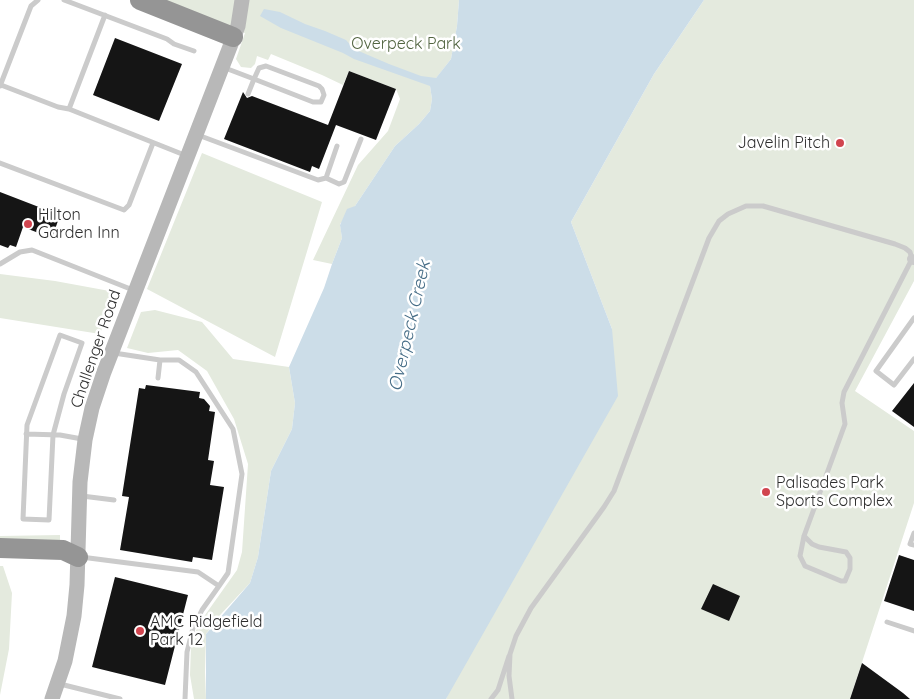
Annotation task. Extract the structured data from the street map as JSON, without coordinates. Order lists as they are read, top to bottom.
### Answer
{
  "streets": {
    "main road": ["Challenger Road"]
  },
  "water": ["Overpeck Creek"],
  "parks": ["Overpeck Park"],
  "places": [
    "Javelin Pitch",
    "Hilton Garden Inn",
    "Palisades Park Sports Complex",
    "AMC Ridgefield Park 12"
  ]
}
